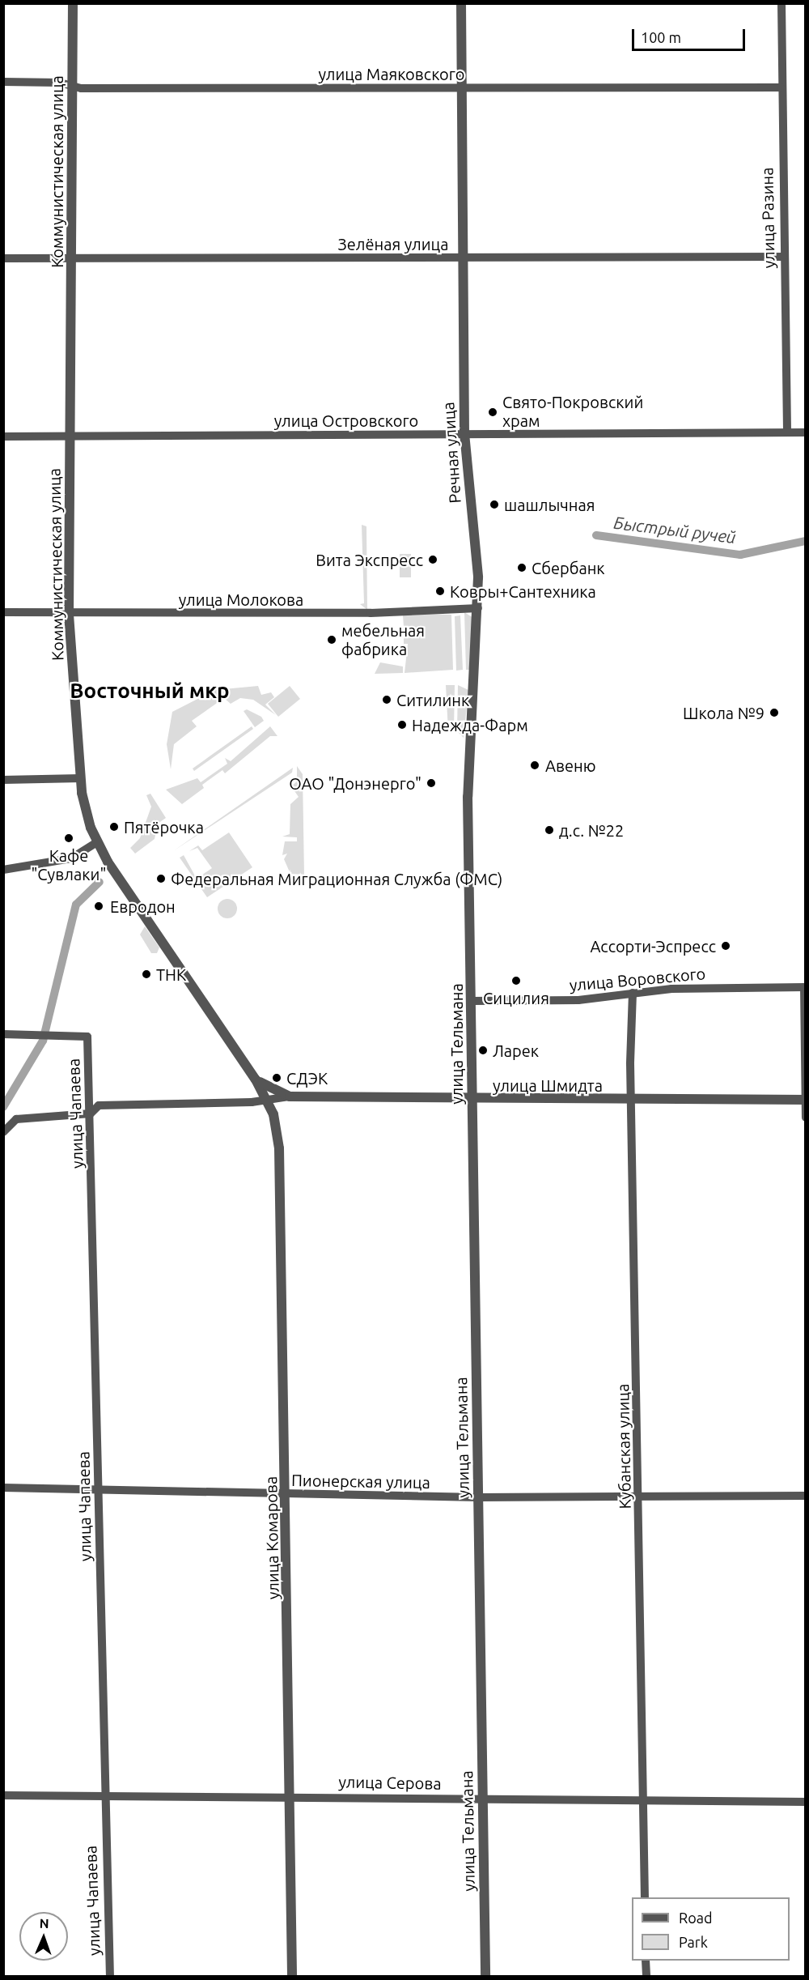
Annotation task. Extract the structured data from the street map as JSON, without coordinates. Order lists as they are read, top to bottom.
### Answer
{
  "streets": {
    "street": [
      "улица Маяковского",
      "Коммунистическая улица",
      "улица Разина",
      "Зелёная улица",
      "улица Островского",
      "Речная улица",
      "улица Молокова",
      "улица Воровского",
      "улица Тельмана",
      "улица Шмидта",
      "улица Чапаева",
      "Кубанская улица",
      "Пионерская улица",
      "улица Комарова",
      "улица Серова"
    ]
  },
  "crossings": [
    ["улица Маяковского", "Коммунистическая улица"],
    ["улица Маяковского", "улица Разина"],
    ["улица Маяковского", "Речная улица"],
    ["Коммунистическая улица", "Зелёная улица"],
    ["Коммунистическая улица", "улица Островского"],
    ["Коммунистическая улица", "улица Молокова"],
    ["Коммунистическая улица", "улица Шмидта"],
    ["Коммунистическая улица", "улица Комарова"],
    ["улица Разина", "Зелёная улица"],
    ["улица Разина", "улица Островского"],
    ["Зелёная улица", "Речная улица"],
    ["улица Островского", "Речная улица"],
    ["Речная улица", "улица Молокова"],
    ["Речная улица", "улица Тельмана"],
    ["улица Воровского", "улица Тельмана"],
    ["улица Воровского", "Кубанская улица"],
    ["улица Тельмана", "улица Шмидта"],
    ["улица Тельмана", "Пионерская улица"],
    ["улица Тельмана", "улица Серова"],
    ["улица Шмидта", "улица Чапаева"],
    ["улица Шмидта", "Кубанская улица"],
    ["улица Шмидта", "улица Комарова"],
    ["улица Чапаева", "Пионерская улица"],
    ["улица Чапаева", "улица Серова"],
    ["Кубанская улица", "Пионерская улица"],
    ["Кубанская улица", "улица Серова"],
    ["Пионерская улица", "улица Комарова"],
    ["улица Комарова", "улица Серова"]
  ],
  "districts": ["Восточный мкр"],
  "water": ["Быстрый ручей"],
  "places": [
    "Свято-Покровский храм",
    "шашлычная",
    "Вита Экспресс",
    "Сбербанк",
    "Ковры+Сантехника",
    "мебельная фабрика",
    "Ситилинк",
    "Школа №9",
    "Надежда-Фарм",
    "Авеню",
    "ОАО \"Донэнерго\"",
    "Пятёрочка",
    "д.с. №22",
    "Кафе \"Сувлаки\"",
    "Федеральная Миграционная Служба (ФМС)",
    "Евродон",
    "Ассорти-Эспресс",
    "ТНК",
    "Сицилия",
    "Ларек",
    "СДЭК"
  ],
  "legend": ["Road", "Park"],
  "scale_bar": "100 m",
  "north": "top"
}
